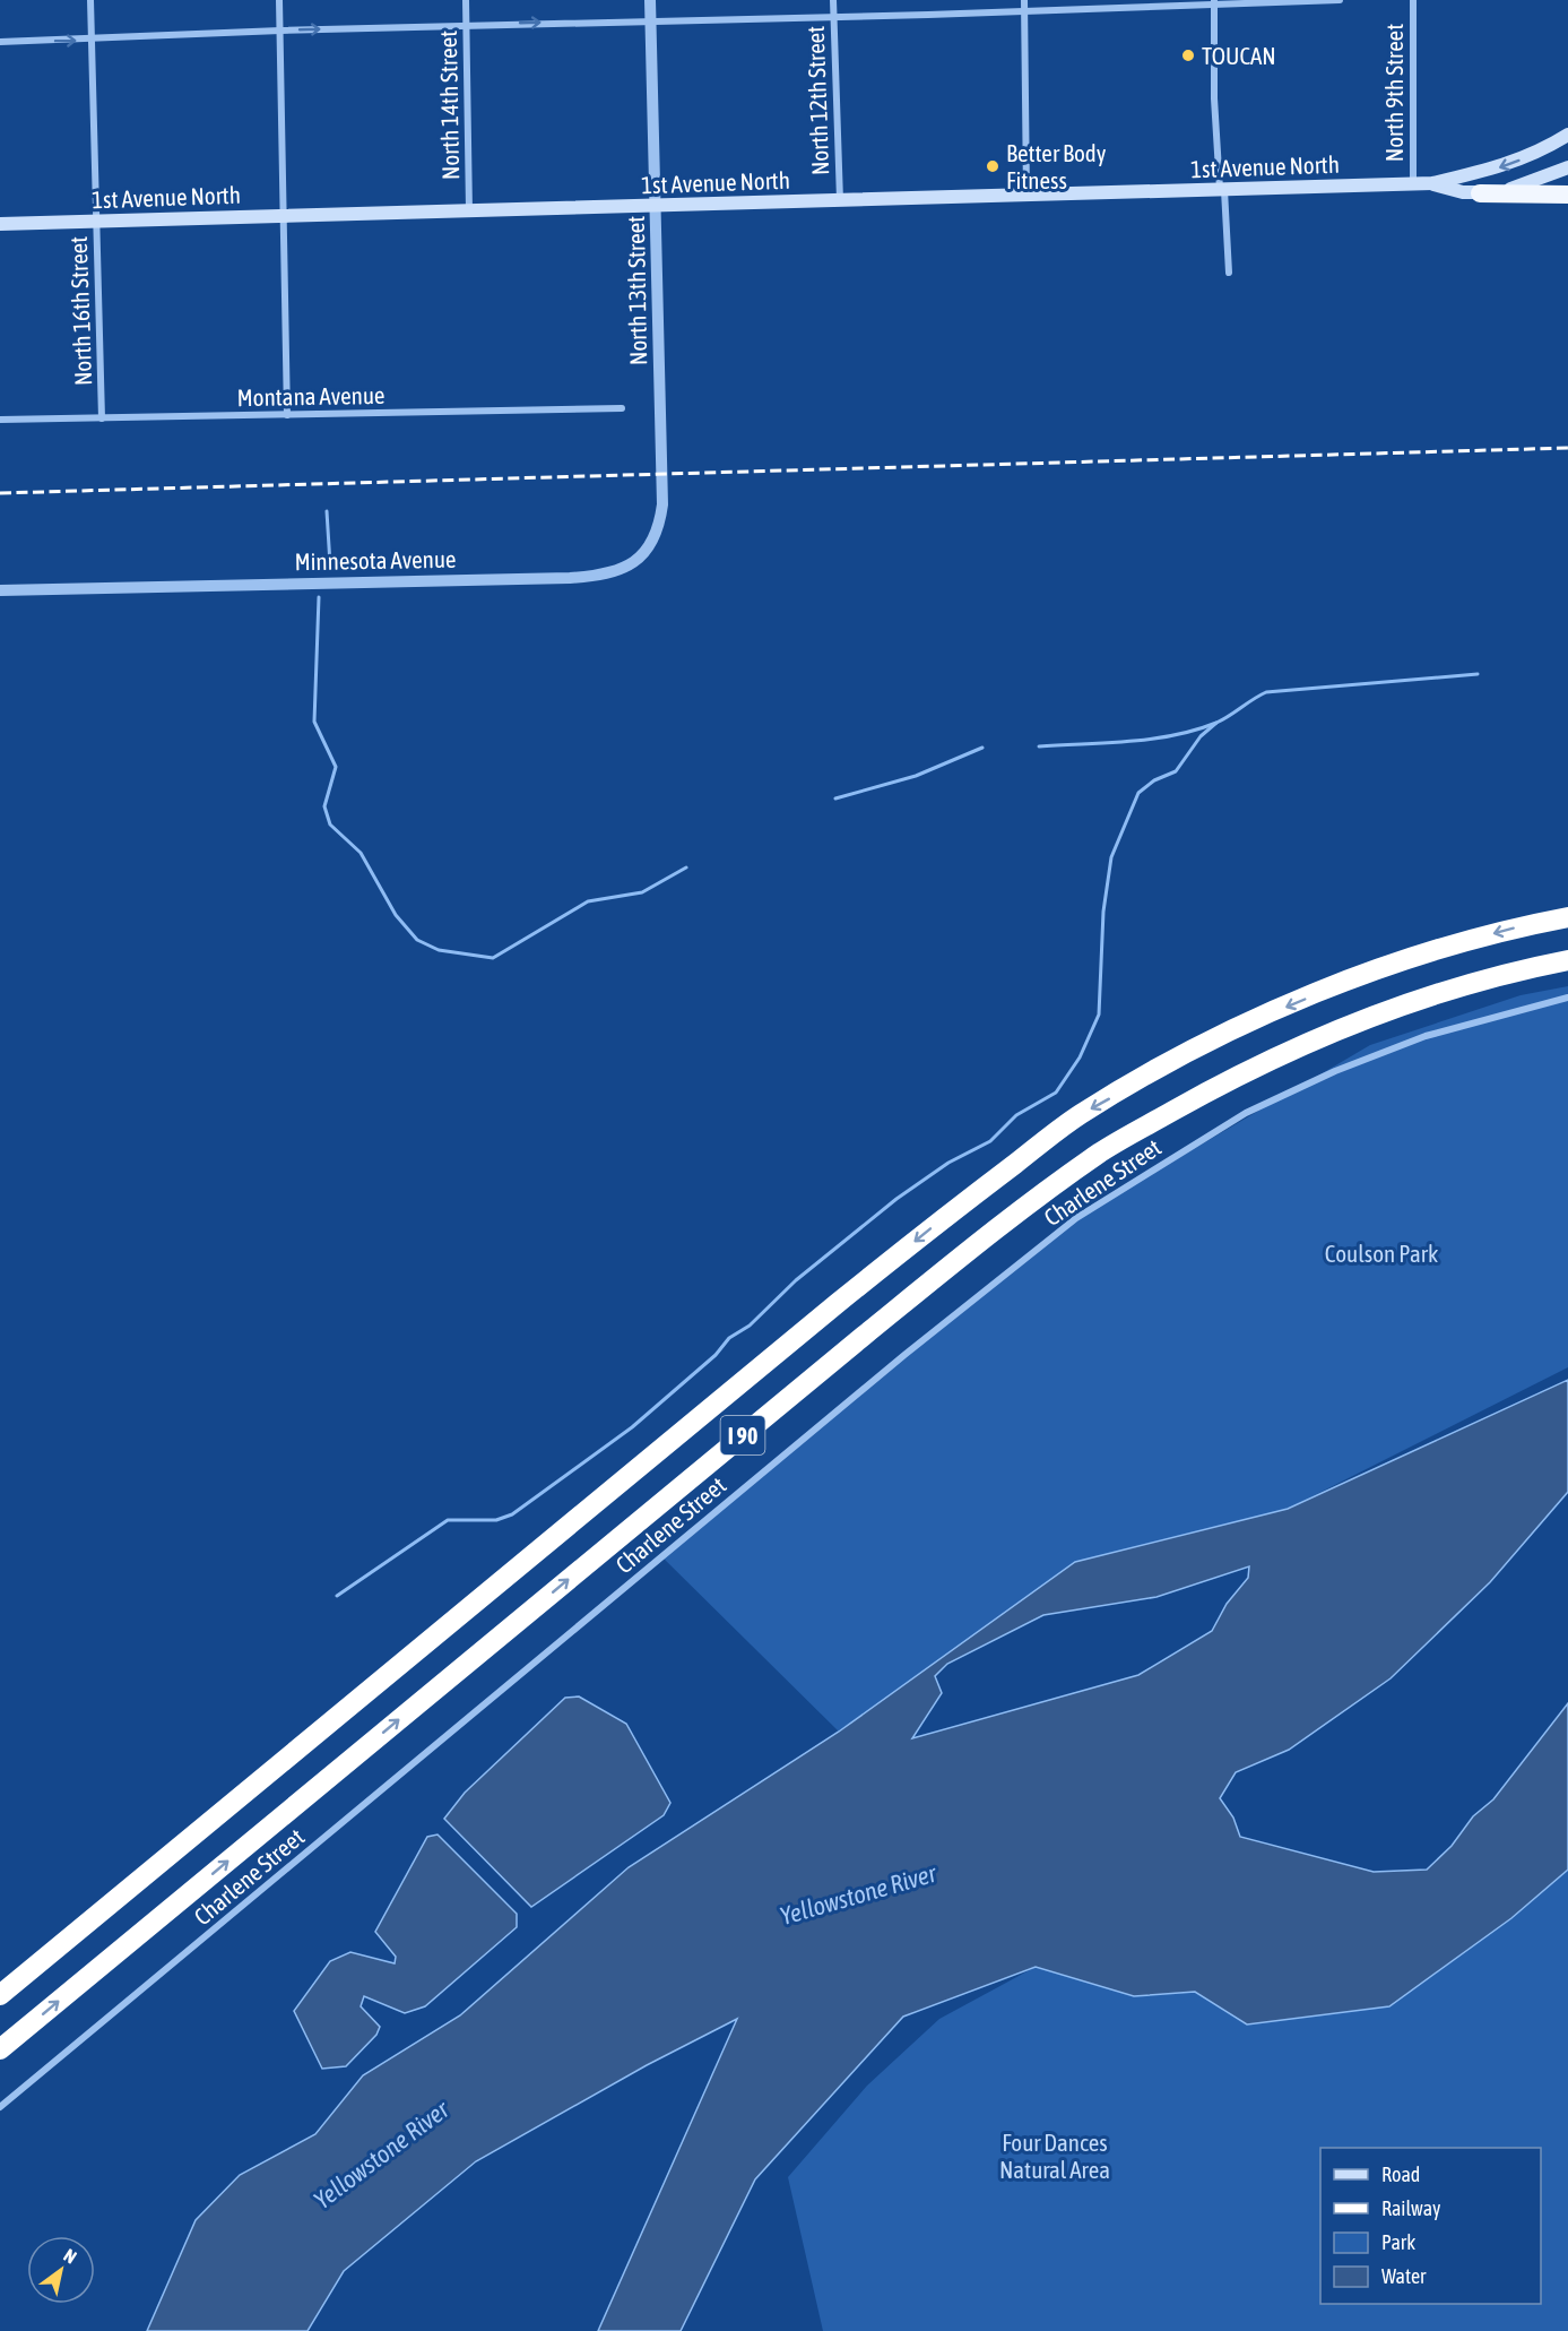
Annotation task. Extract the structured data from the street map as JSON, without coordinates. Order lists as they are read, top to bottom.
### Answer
{
  "streets": {
    "highway": ["I 90"],
    "main road": ["1st Avenue North"],
    "street": [
      "North 9th Street",
      "North 12th Street",
      "North 14th Street",
      "North 13th Street",
      "North 16th Street",
      "Montana Avenue",
      "Minnesota Avenue",
      "Charlene Street"
    ]
  },
  "crossings": [
    ["North 9th Street", "1st Avenue North"],
    ["North 12th Street", "1st Avenue North"],
    ["North 14th Street", "1st Avenue North"],
    ["1st Avenue North", "North 13th Street"],
    ["1st Avenue North", "North 16th Street"],
    ["North 13th Street", "Minnesota Avenue"],
    ["North 16th Street", "Montana Avenue"]
  ],
  "water": ["Yellowstone River"],
  "parks": ["Coulson Park", "Four Dances Natural Area"],
  "places": ["TOUCAN", "Better Body Fitness"],
  "legend": [
    "Road",
    "Railway",
    "Park",
    "Water"
  ],
  "north": "top right"
}
